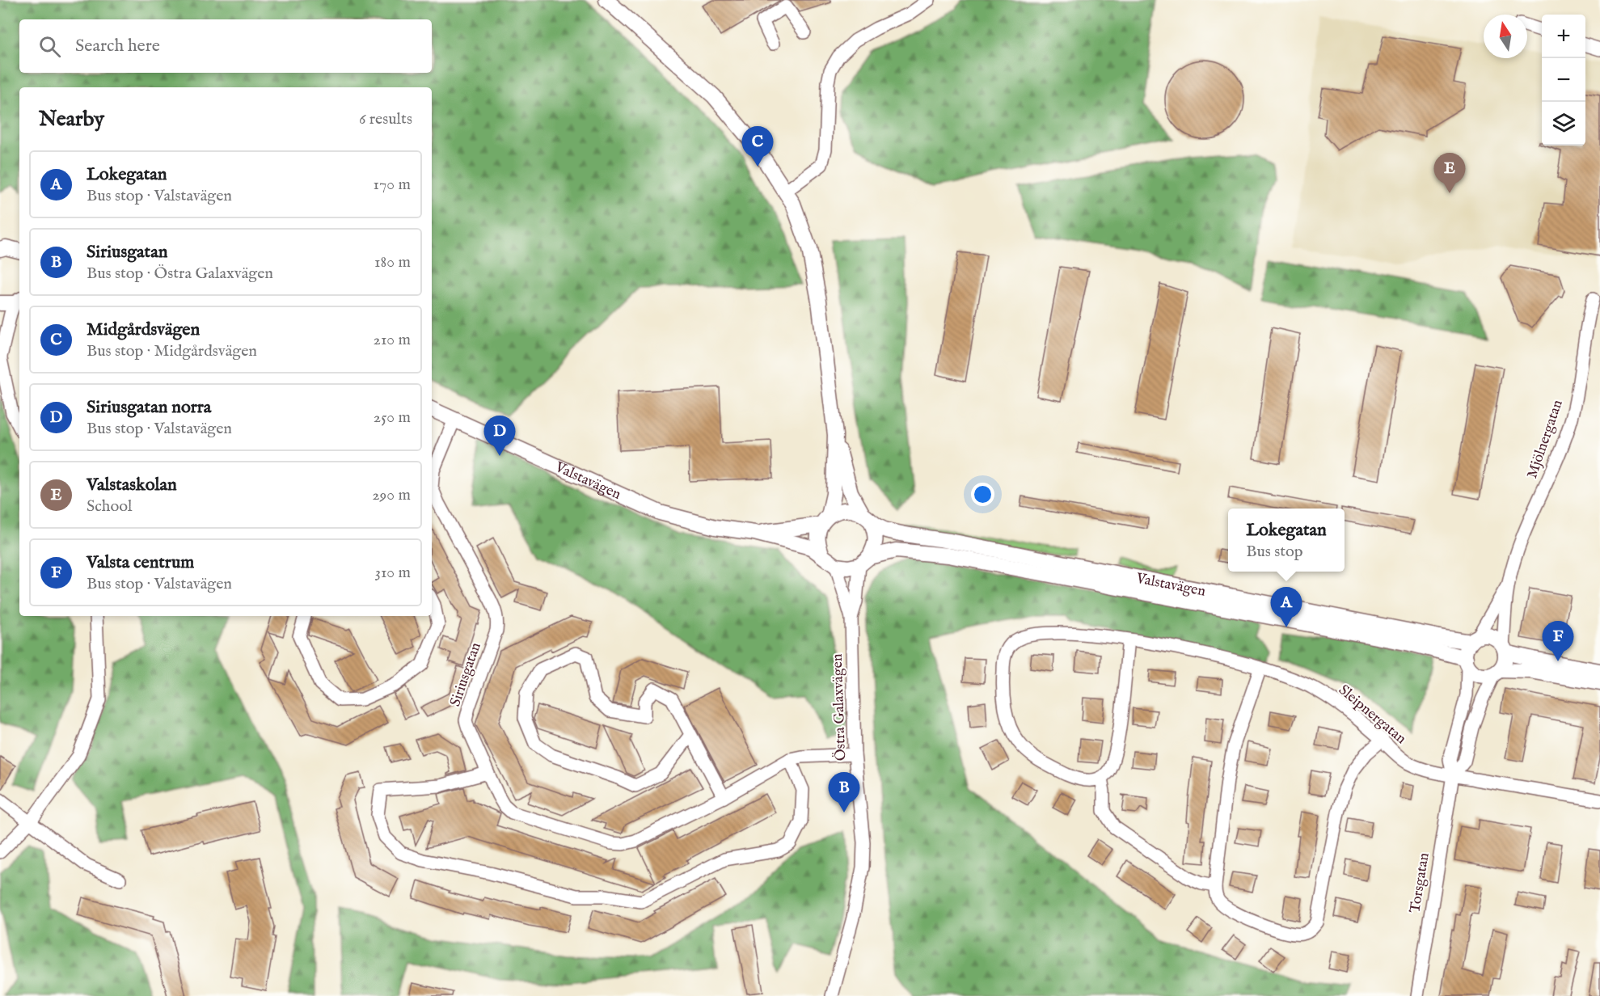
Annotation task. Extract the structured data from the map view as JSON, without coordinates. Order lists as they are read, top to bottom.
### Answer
{
  "streets": {
    "street": [
      "Mjölnergatan",
      "Valstavägen",
      "Siriusgatan",
      "Östra Galaxvägen",
      "Sleipnergatan",
      "Torsgatan"
    ]
  },
  "crossings": [
    ["Mjölnergatan", "Valstavägen"],
    ["Mjölnergatan", "Torsgatan"],
    ["Valstavägen", "Siriusgatan"],
    ["Valstavägen", "Östra Galaxvägen"],
    ["Valstavägen", "Torsgatan"],
    ["Siriusgatan", "Östra Galaxvägen"],
    ["Sleipnergatan", "Torsgatan"]
  ],
  "north": "top",
  "page": {
    "map_buttons": ["+", "−"],
    "search": "Search here",
    "heading": ["Nearby", "6 results"],
    "pins": [
      "C",
      "E",
      "D",
      "A",
      "F",
      "B"
    ],
    "list": [
      {
        "mark": "A",
        "name": "Lokegatan",
        "note": "Bus stop · Valstavägen",
        "value": "170 m"
      },
      {
        "mark": "B",
        "name": "Siriusgatan",
        "note": "Bus stop · Östra Galaxvägen",
        "value": "180 m"
      },
      {
        "mark": "C",
        "name": "Midgårdsvägen",
        "note": "Bus stop · Midgårdsvägen",
        "value": "210 m"
      },
      {
        "mark": "D",
        "name": "Siriusgatan norra",
        "note": "Bus stop · Valstavägen",
        "value": "250 m"
      },
      {
        "mark": "E",
        "name": "Valstaskolan",
        "note": "School",
        "value": "290 m"
      },
      {
        "mark": "F",
        "name": "Valsta centrum",
        "note": "Bus stop · Valstavägen",
        "value": "310 m"
      }
    ],
    "popup": ["Lokegatan", "Bus stop"]
  }
}
